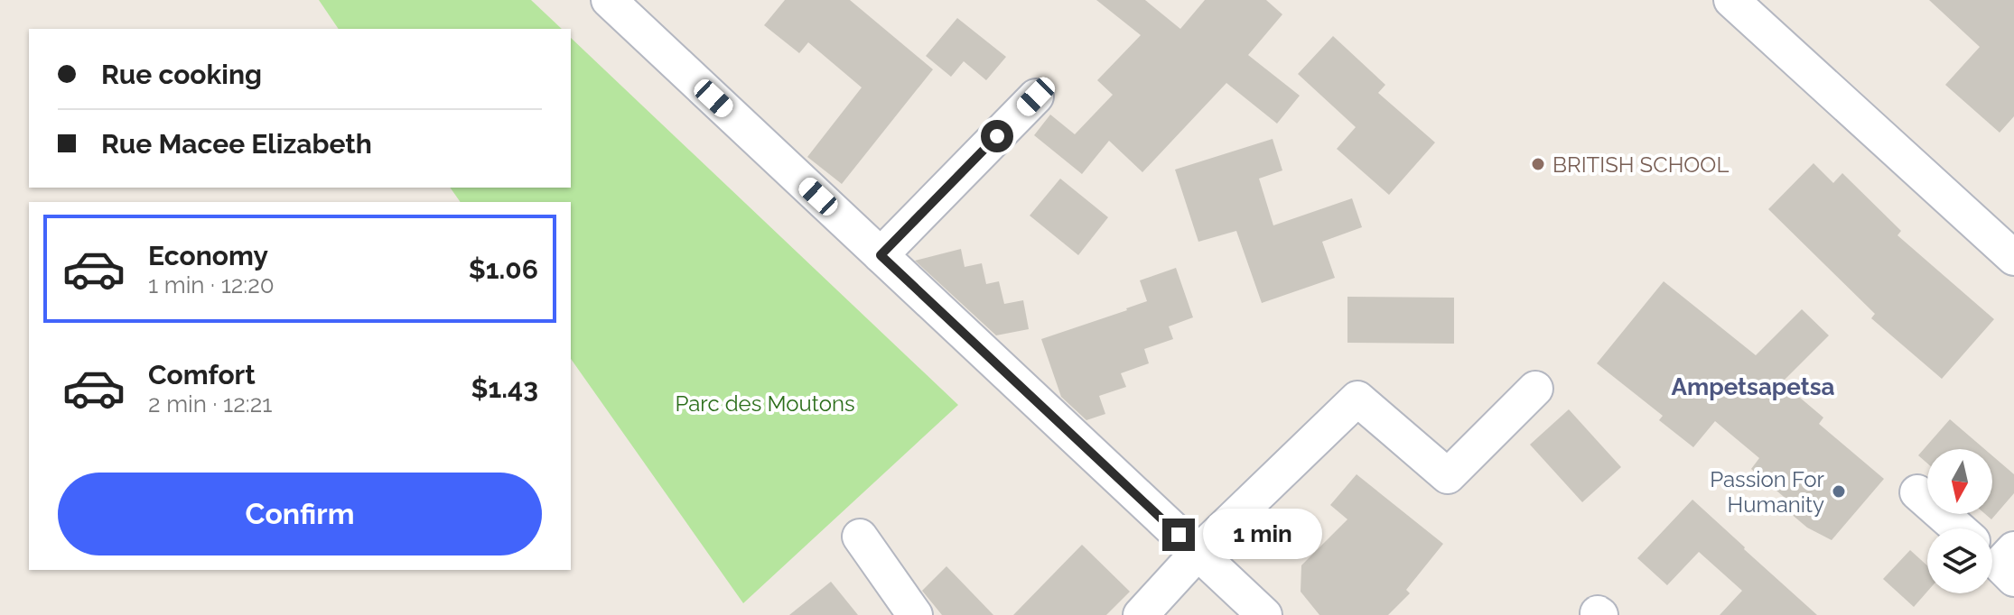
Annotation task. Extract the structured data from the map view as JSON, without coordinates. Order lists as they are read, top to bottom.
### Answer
{
  "districts": ["Ampetsapetsa"],
  "parks": ["Parc des Moutons"],
  "places": ["BRITISH SCHOOL", "Passion For Humanity"],
  "north": "bottom",
  "page": {
    "banner": ["Rue cooking", "Rue Macee Elizabeth"],
    "list": [
      {
        "name": "Economy",
        "note": "1 min · 12:20",
        "value": "$1.06"
      },
      {
        "name": "Comfort",
        "note": "2 min · 12:21",
        "value": "$1.43"
      }
    ],
    "buttons": "Confirm",
    "bubble": "1 min"
  }
}
